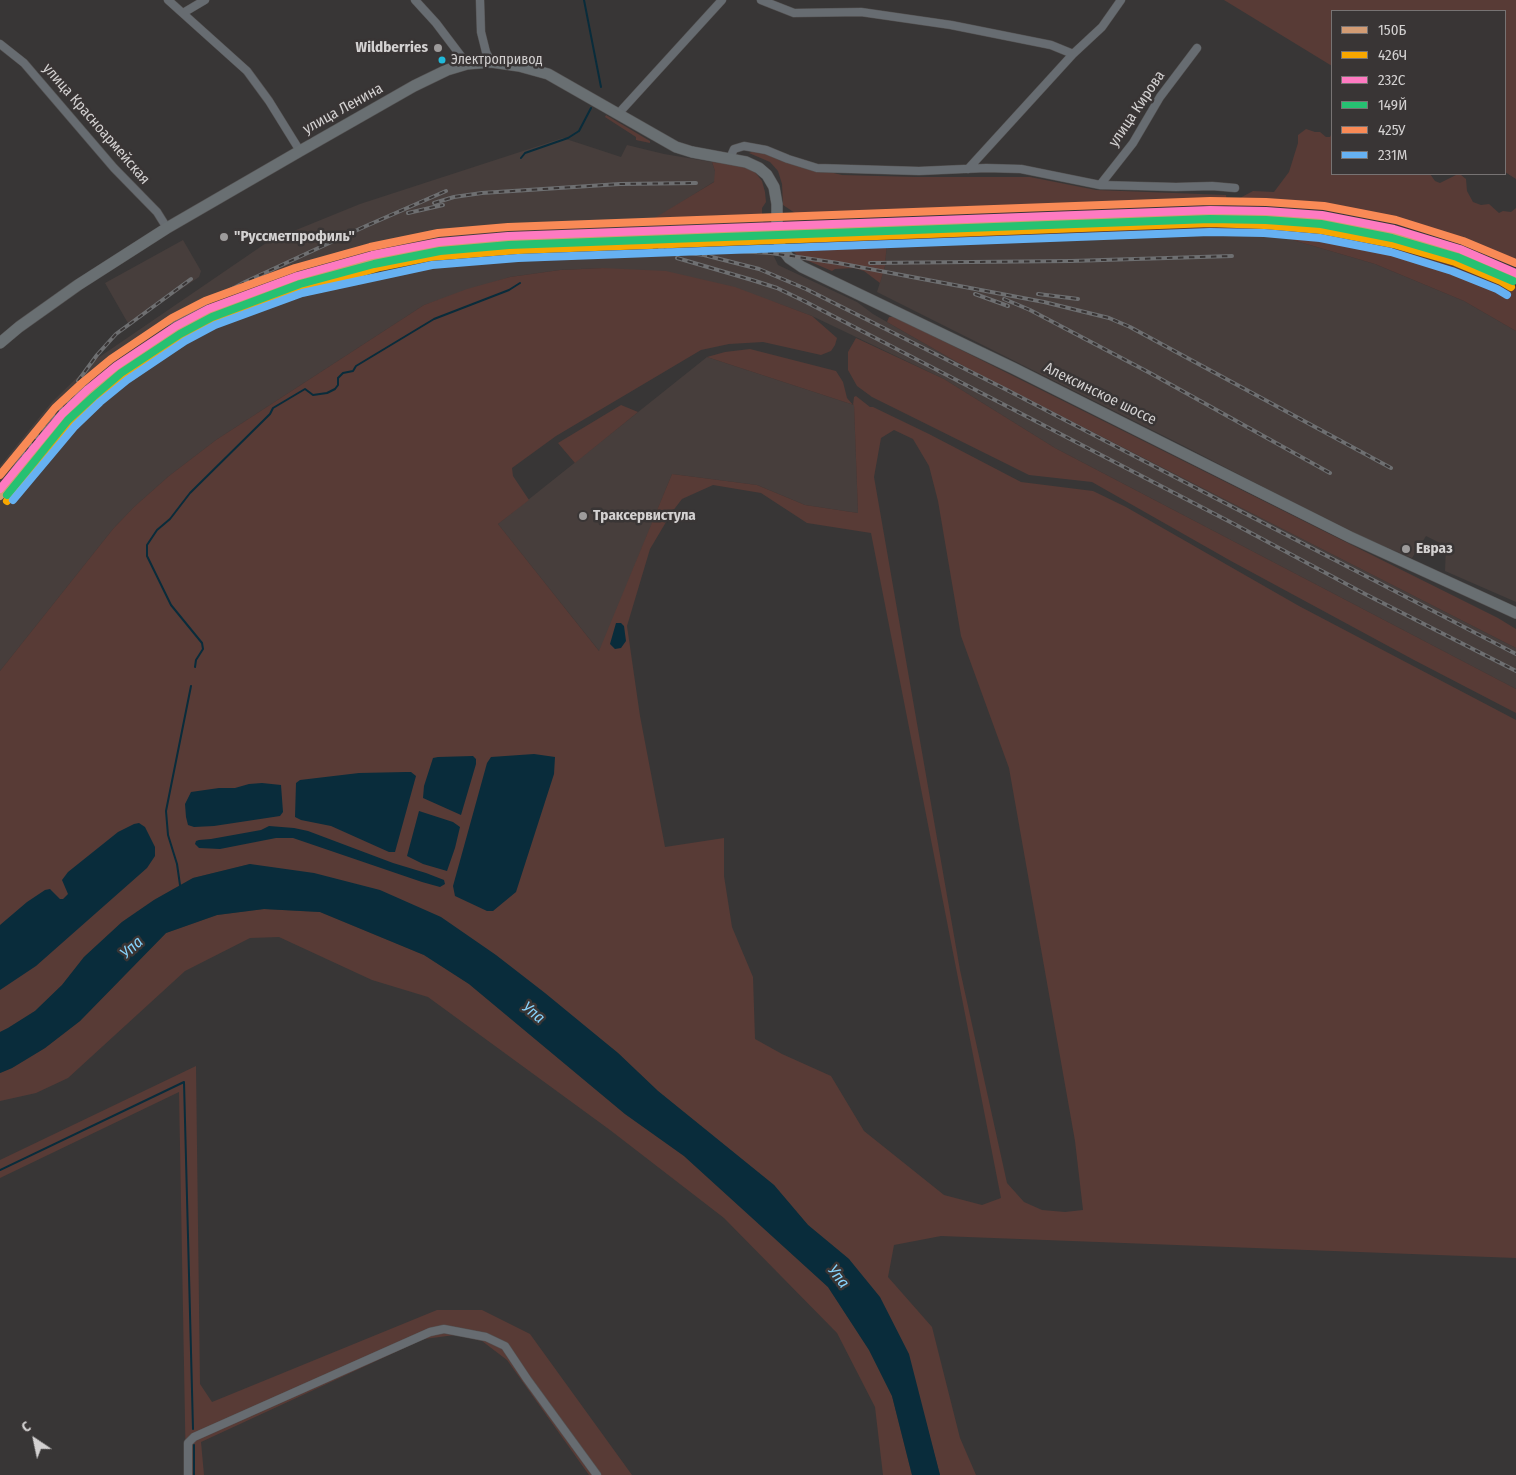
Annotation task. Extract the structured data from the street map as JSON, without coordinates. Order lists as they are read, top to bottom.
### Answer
{
  "streets": {
    "main road": ["улица Ленина", "Алексинское шоссе"],
    "street": ["улица Кирова", "улица Красноармейская"]
  },
  "crossings": [
    ["улица Ленина", "улица Красноармейская"],
    ["улица Ленина", "Алексинское шоссе"]
  ],
  "water": ["Упа"],
  "places": [
    "Wildberries",
    "Электропривод",
    "\"Руссметпрофиль\"",
    "Траксервистула",
    "Евраз"
  ],
  "lines": [
    "transit line 425У",
    "transit line 232C",
    "transit line 150Б",
    "transit line 149Й",
    "transit line 426Ч",
    "transit line 231М"
  ],
  "legend": [
    "150Б",
    "426Ч",
    "232C",
    "149Й",
    "425У",
    "231М"
  ],
  "north": "top left"
}
